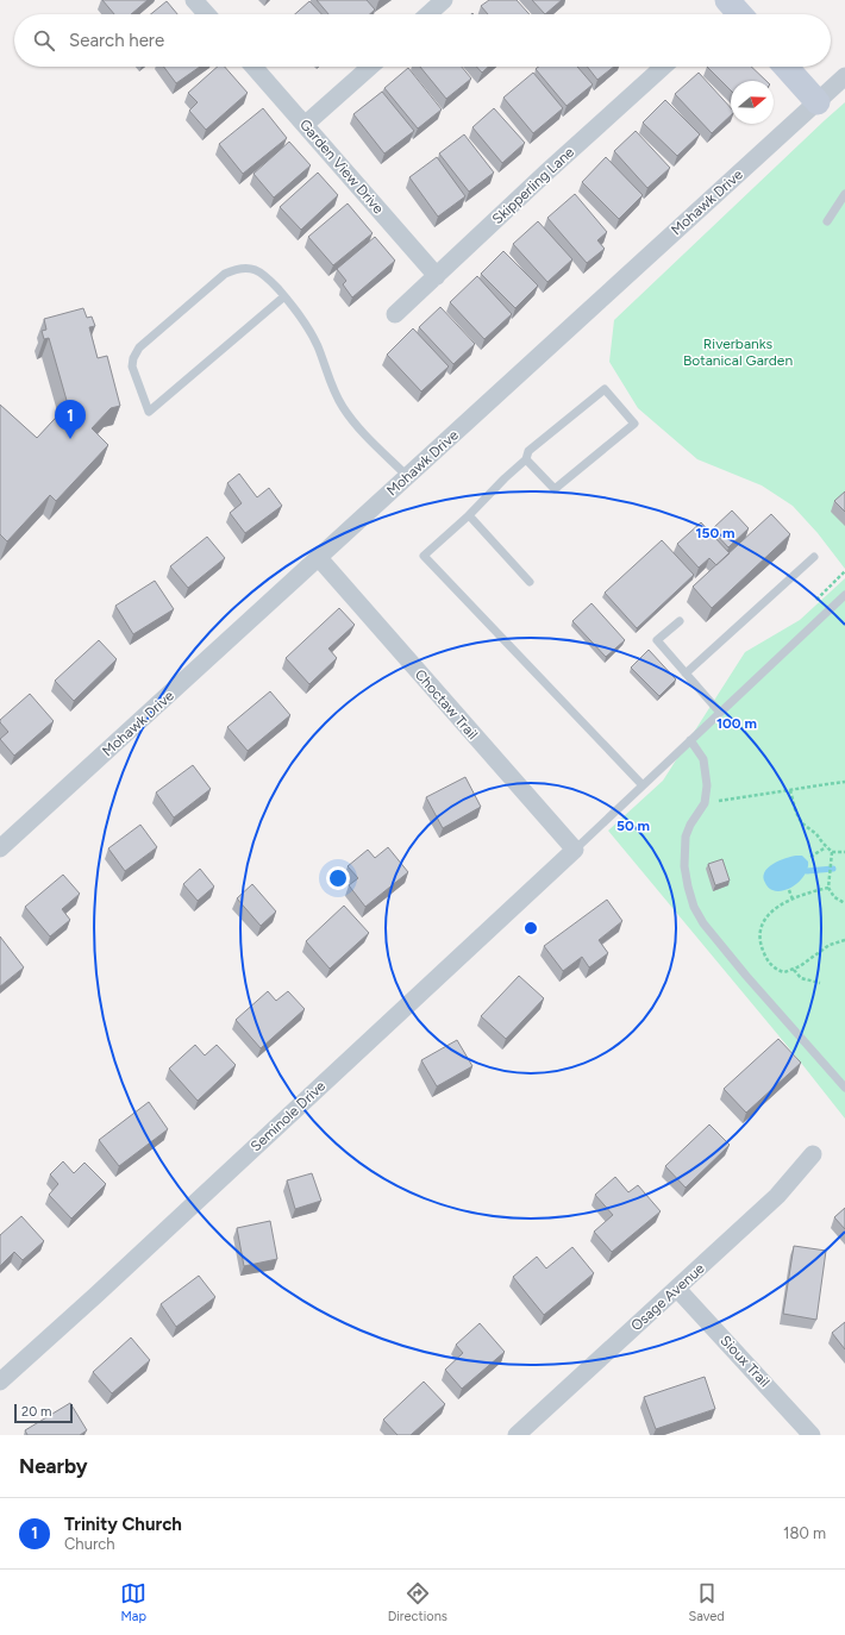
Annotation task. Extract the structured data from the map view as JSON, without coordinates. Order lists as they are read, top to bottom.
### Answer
{
  "streets": {
    "street": [
      "Garden View Drive",
      "Skipperling Lane",
      "Mohawk Drive",
      "Choctaw Trail",
      "Seminole Drive",
      "Osage Avenue",
      "Sioux Trail"
    ]
  },
  "crossings": [
    ["Garden View Drive", "Skipperling Lane"],
    ["Mohawk Drive", "Choctaw Trail"],
    ["Choctaw Trail", "Seminole Drive"],
    ["Osage Avenue", "Sioux Trail"]
  ],
  "parks": ["Riverbanks Botanical Garden"],
  "scale_bar": "20 m",
  "north": "right",
  "page": {
    "search": "Search here",
    "pins": "1",
    "scale": "20 m",
    "heading": "Nearby",
    "list": [
      {
        "mark": "1",
        "name": "Trinity Church",
        "note": "Church",
        "value": "180 m"
      }
    ],
    "nav": ["Map", "Directions", "Saved"]
  },
  "rings": ["150 m", "100 m", "50 m"]
}
